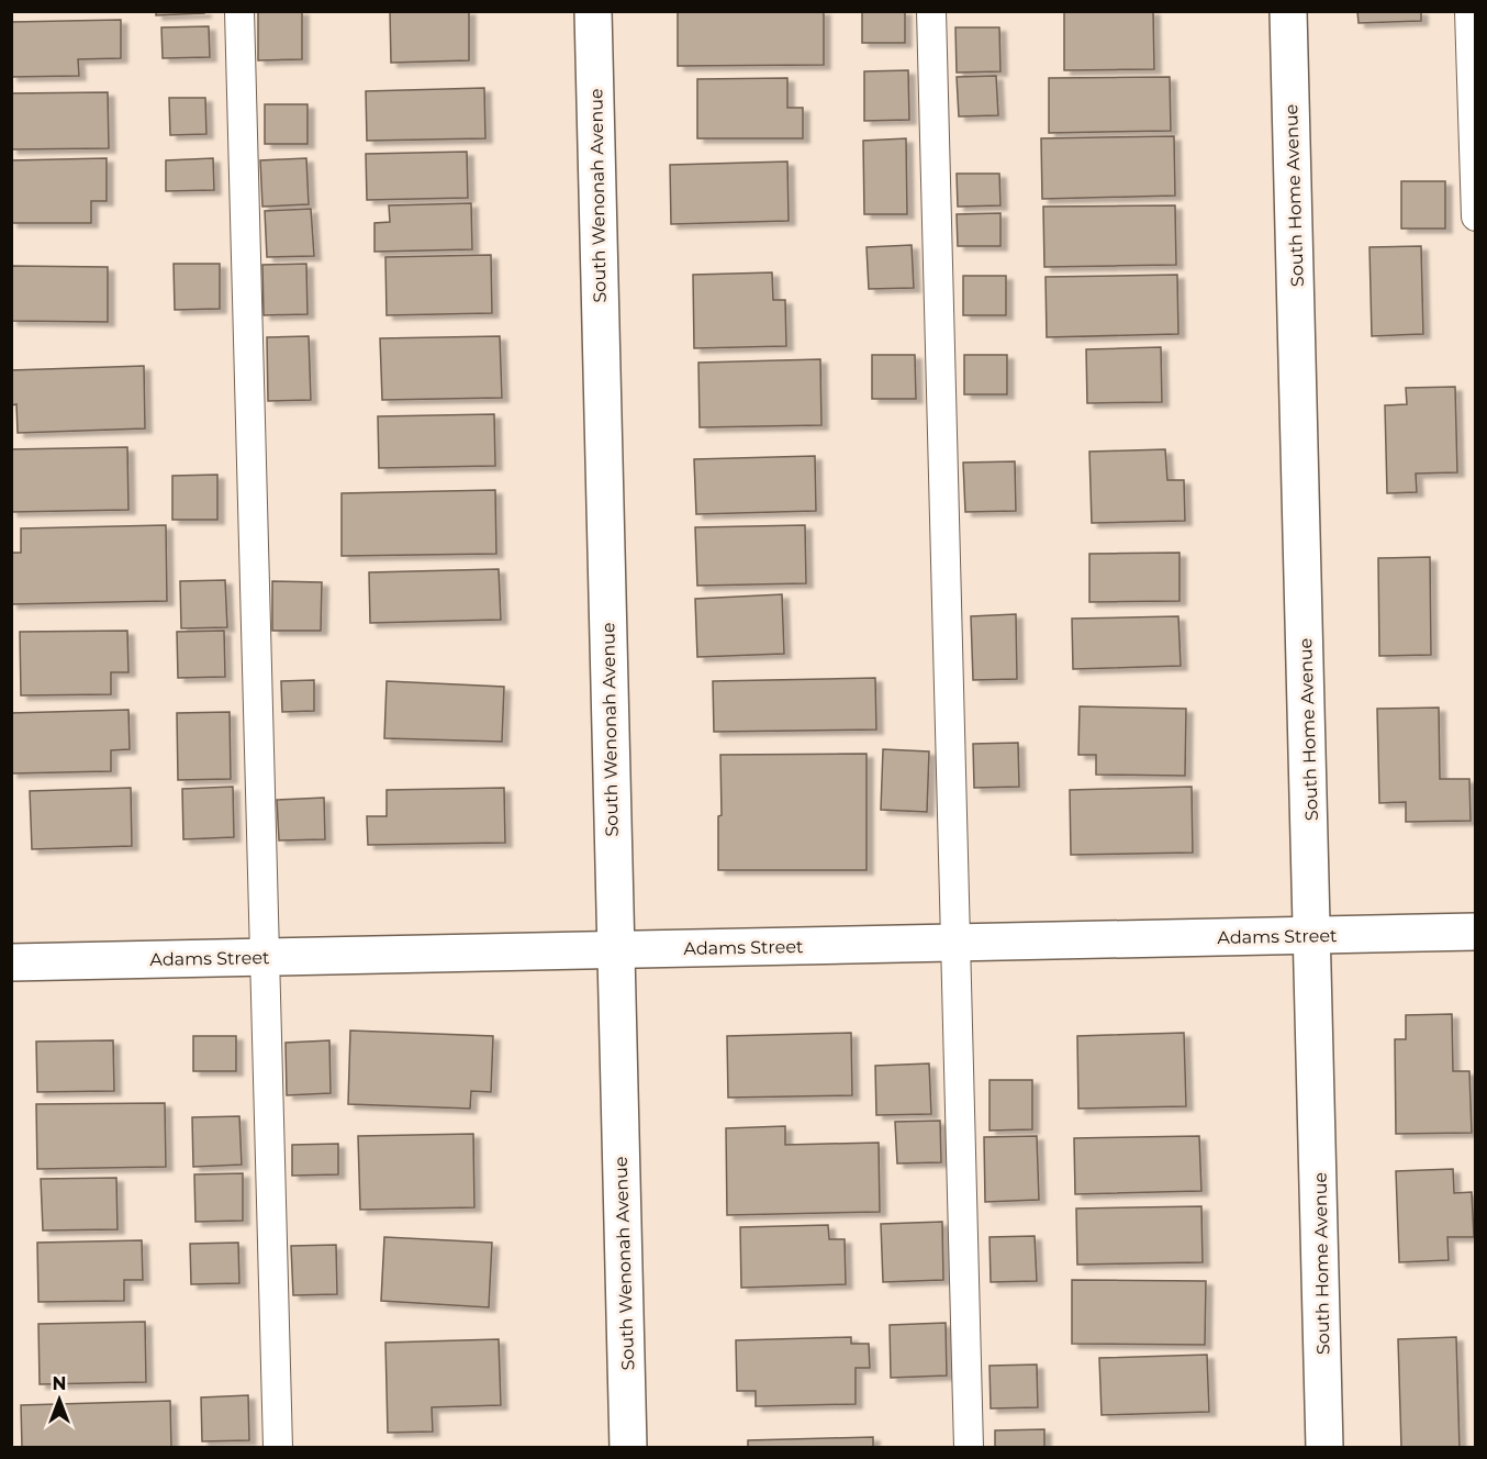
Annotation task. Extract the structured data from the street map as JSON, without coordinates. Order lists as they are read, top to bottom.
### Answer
{
  "streets": {
    "street": ["South Wenonah Avenue", "South Home Avenue", "Adams Street"]
  },
  "crossings": [
    ["South Wenonah Avenue", "Adams Street"],
    ["South Home Avenue", "Adams Street"]
  ],
  "north": "top"
}
